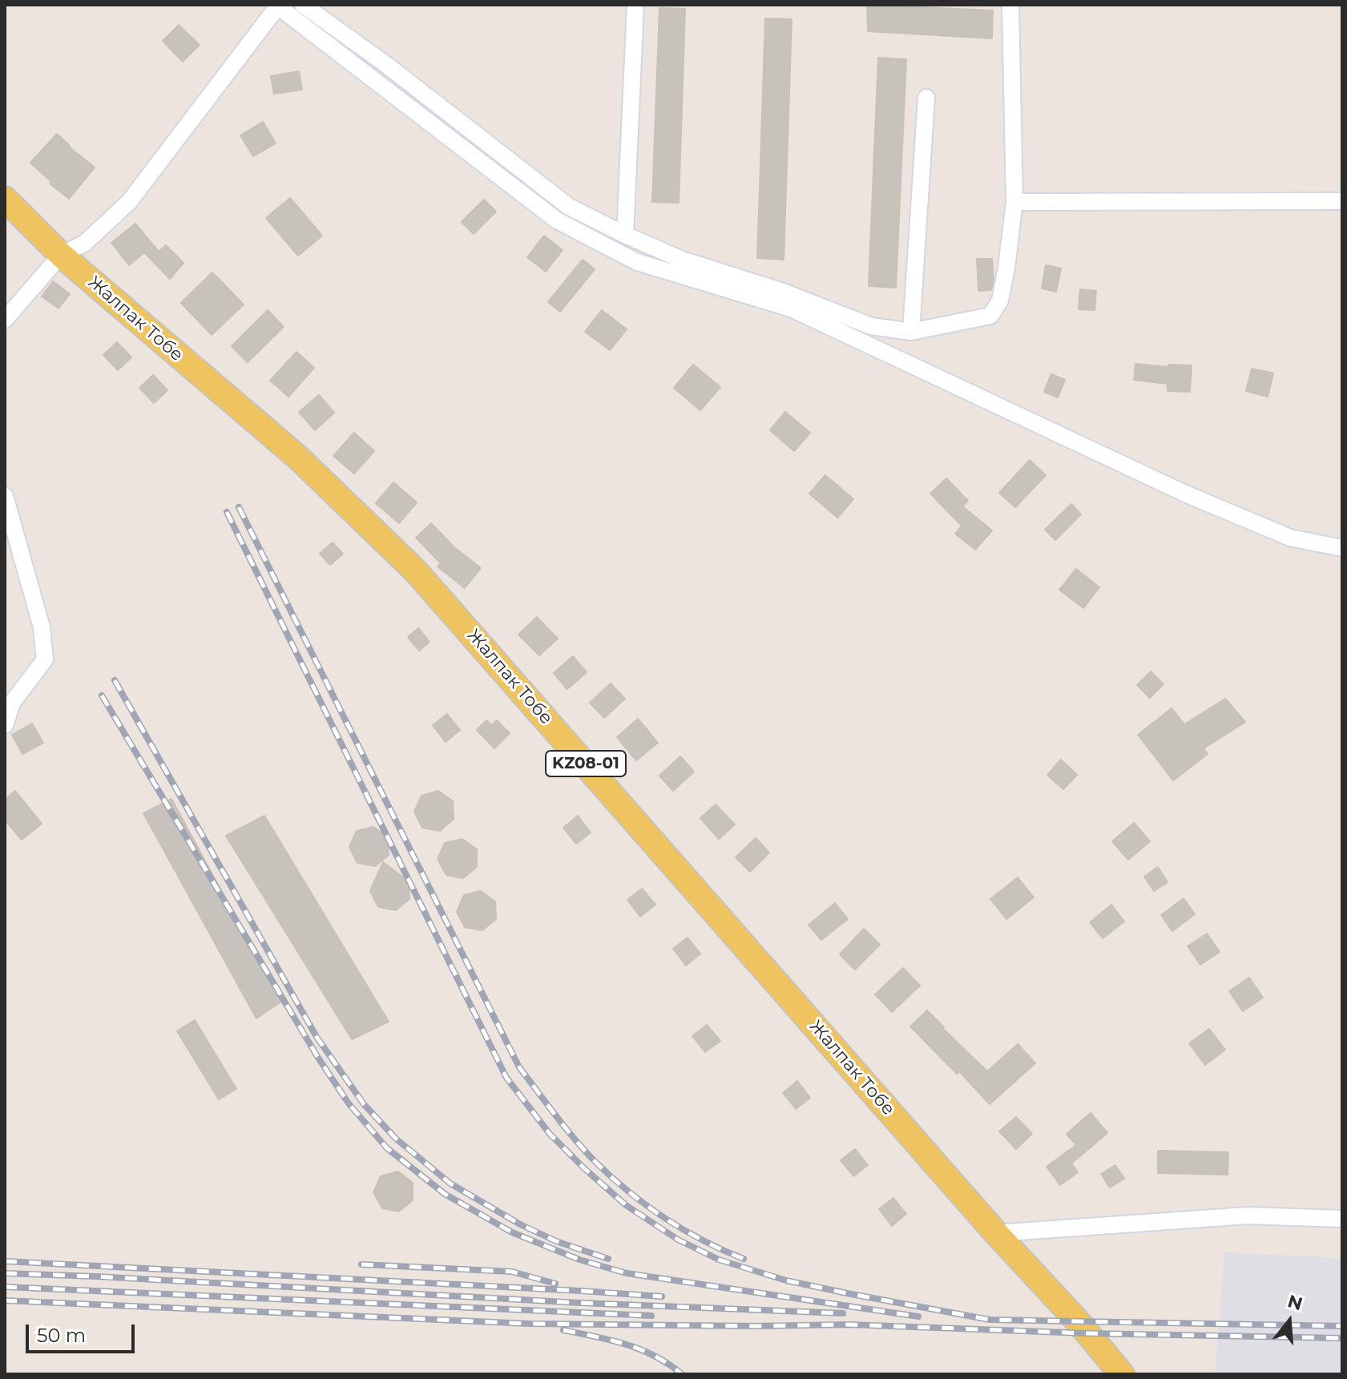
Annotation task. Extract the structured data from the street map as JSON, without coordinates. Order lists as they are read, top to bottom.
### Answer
{
  "streets": {
    "main road": ["Жалпак Тобе", "KZ08-01"]
  },
  "scale_bar": "50 m",
  "north": "top"
}
